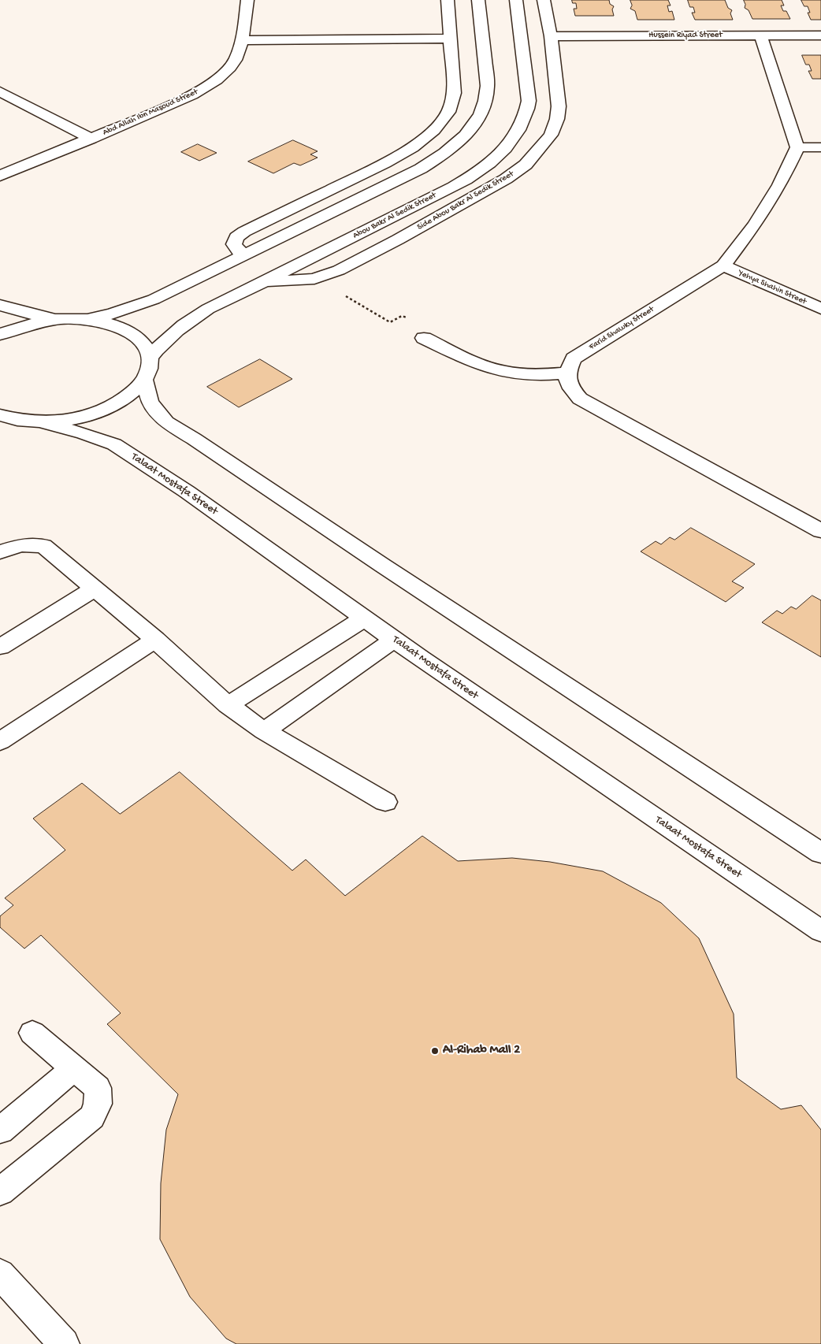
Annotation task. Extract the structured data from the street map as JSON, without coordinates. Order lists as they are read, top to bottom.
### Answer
{
  "streets": {
    "street": [
      "Hussein Riyad Street",
      "Abd Allah Ibn Masoud Street",
      "Side Abou Bakr Al Sedik Street",
      "Abou Bakr Al Sedik Street",
      "Yehya Shahin Street",
      "Farid Shawky Street",
      "Talaat Mostafa Street"
    ]
  },
  "crossings": [
    ["Hussein Riyad Street", "Side Abou Bakr Al Sedik Street"],
    ["Side Abou Bakr Al Sedik Street", "Abou Bakr Al Sedik Street"],
    ["Yehya Shahin Street", "Farid Shawky Street"]
  ],
  "places": ["Al-Rihab Mall 2"]
}
